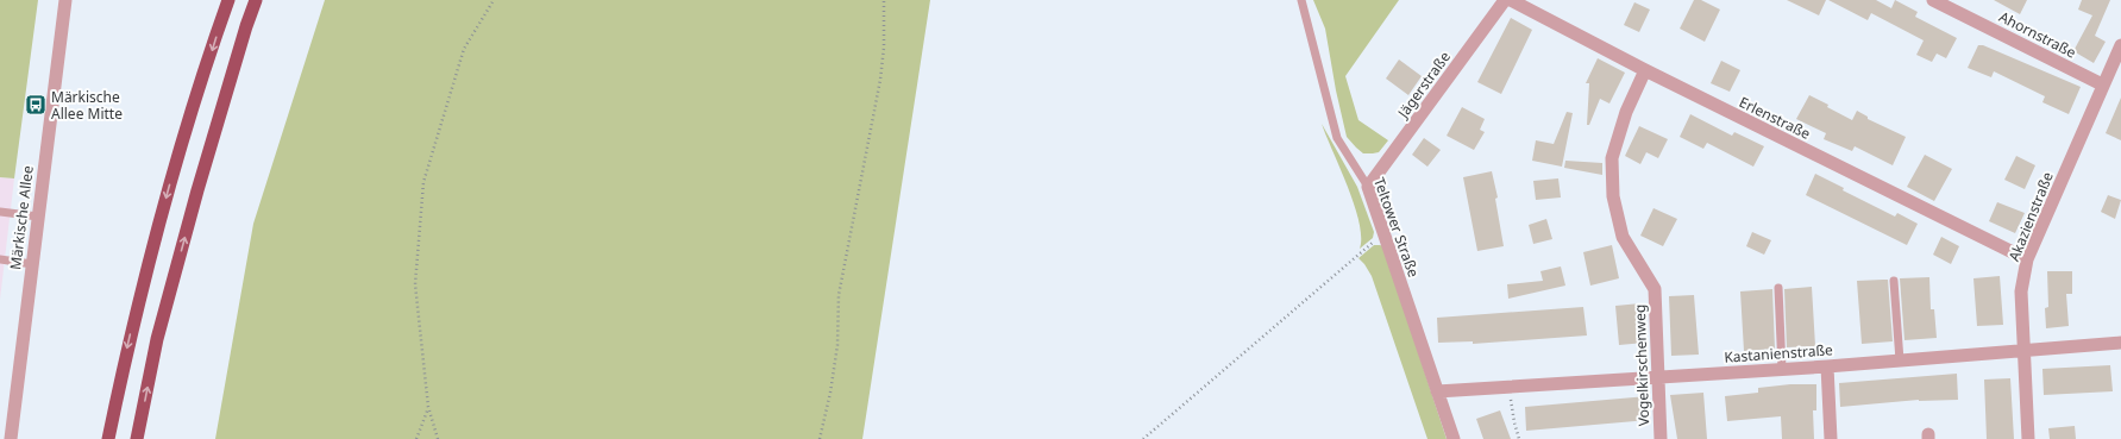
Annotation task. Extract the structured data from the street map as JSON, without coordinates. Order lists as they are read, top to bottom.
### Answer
{
  "streets": {
    "street": [
      "Ahornstraße",
      "Jägerstraße",
      "Erlenstraße",
      "Akazienstraße",
      "Märkische Allee",
      "Teltower Straße",
      "Kastanienstraße",
      "Vogelkirschenweg"
    ]
  },
  "crossings": [
    ["Ahornstraße", "Akazienstraße"],
    ["Jägerstraße", "Teltower Straße"],
    ["Erlenstraße", "Akazienstraße"],
    ["Erlenstraße", "Vogelkirschenweg"],
    ["Akazienstraße", "Kastanienstraße"],
    ["Teltower Straße", "Kastanienstraße"],
    ["Kastanienstraße", "Vogelkirschenweg"]
  ],
  "places": {
    "bus stop": ["Märkische Allee Mitte"]
  }
}
